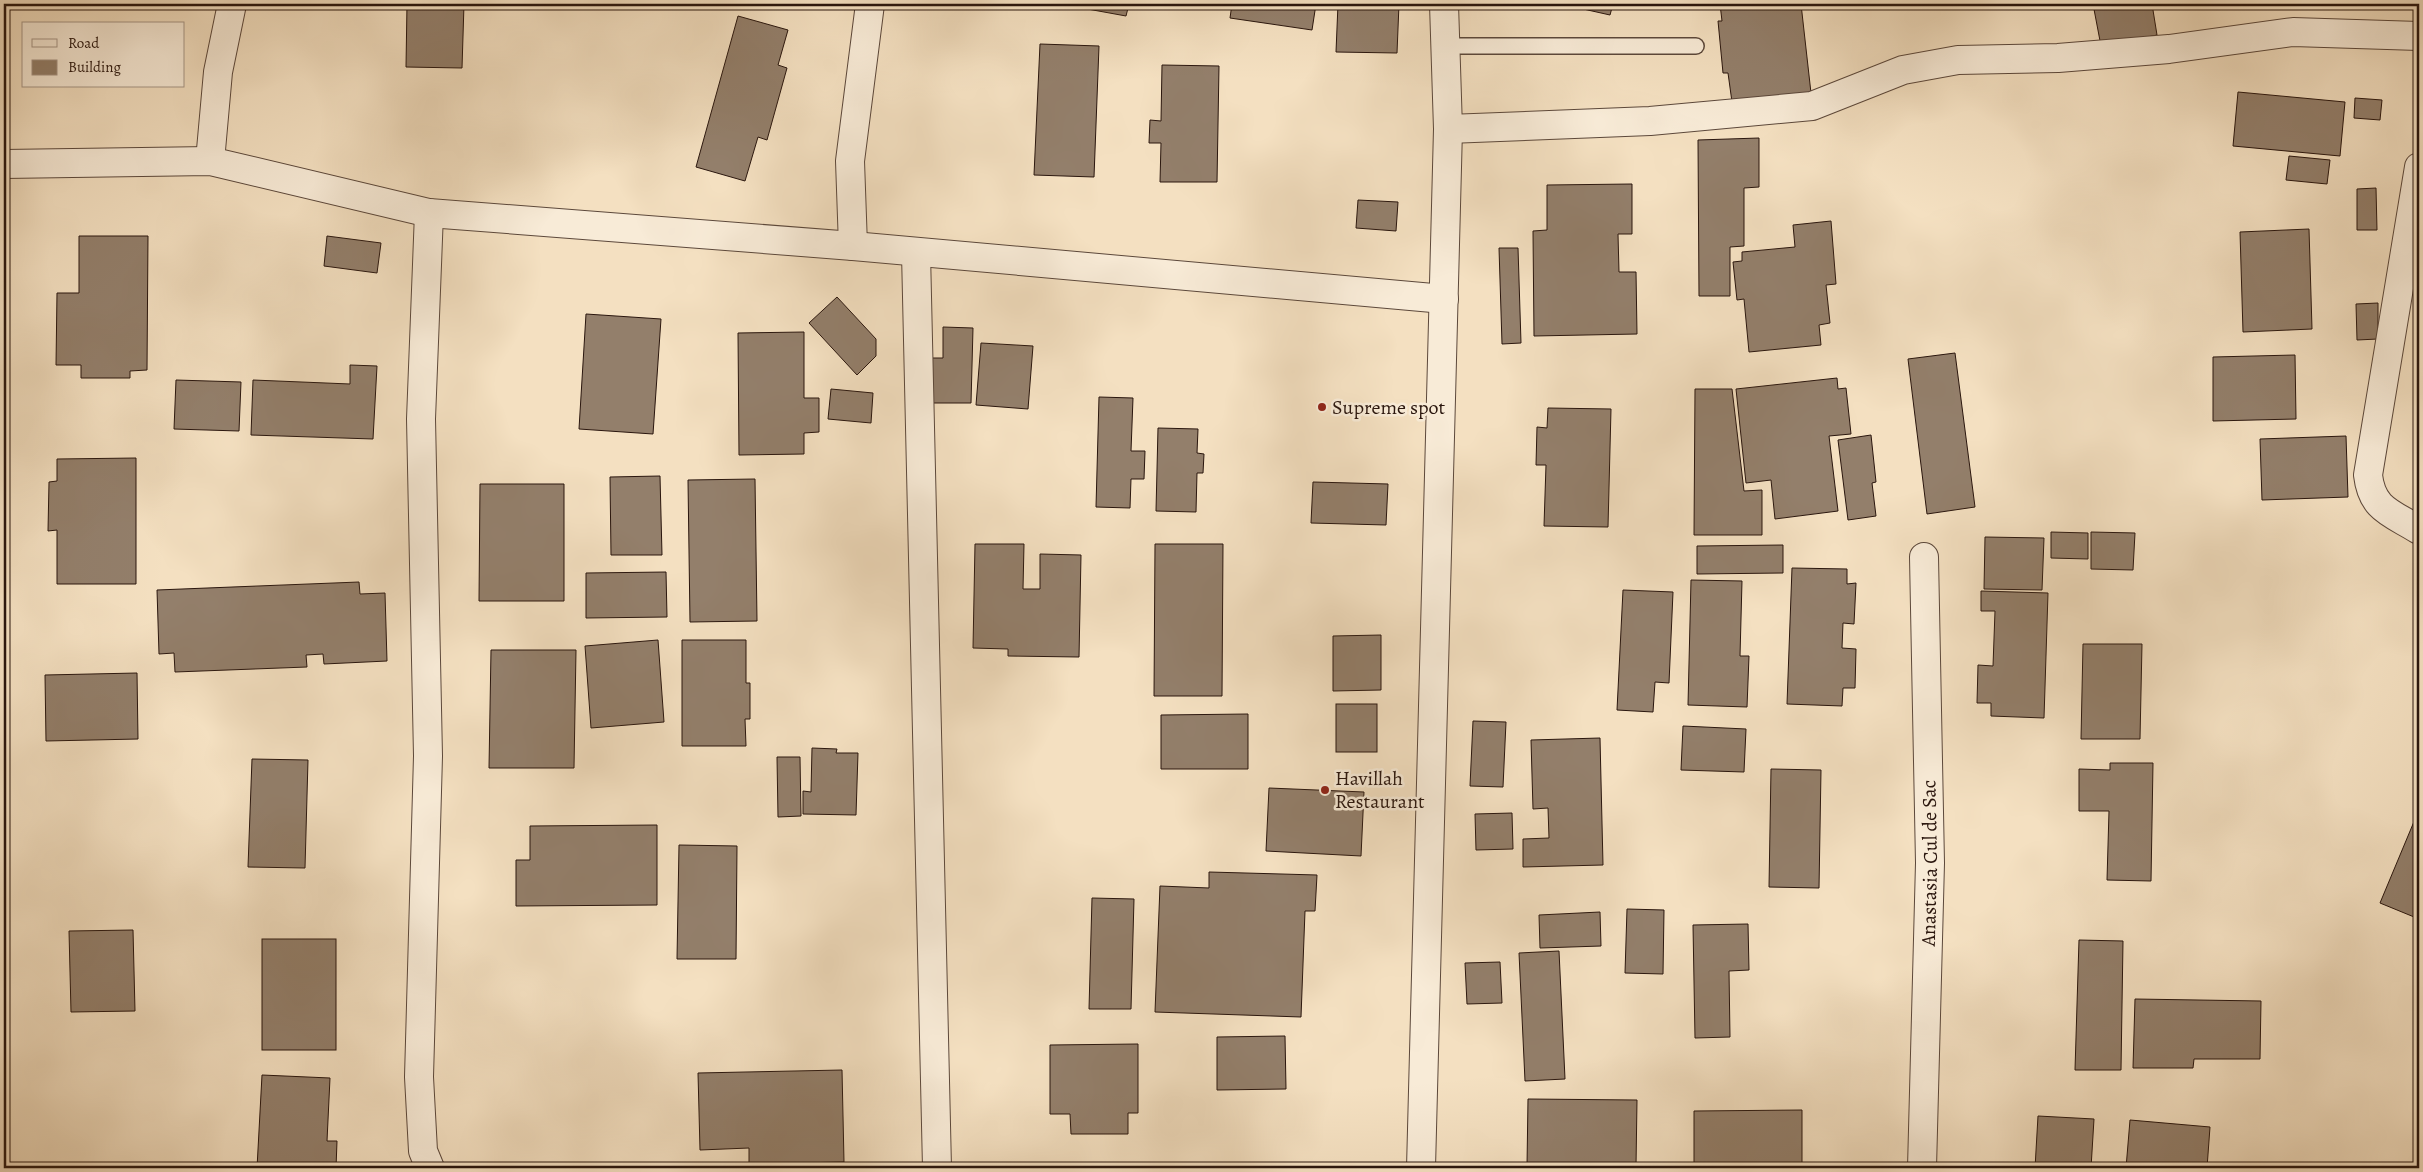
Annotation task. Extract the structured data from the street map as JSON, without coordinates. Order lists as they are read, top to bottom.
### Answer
{
  "streets": {
    "street": ["Anastasia Cul de Sac"]
  },
  "places": ["Supreme spot", "Havillah Restaurant"],
  "legend": ["Road", "Building"]
}
